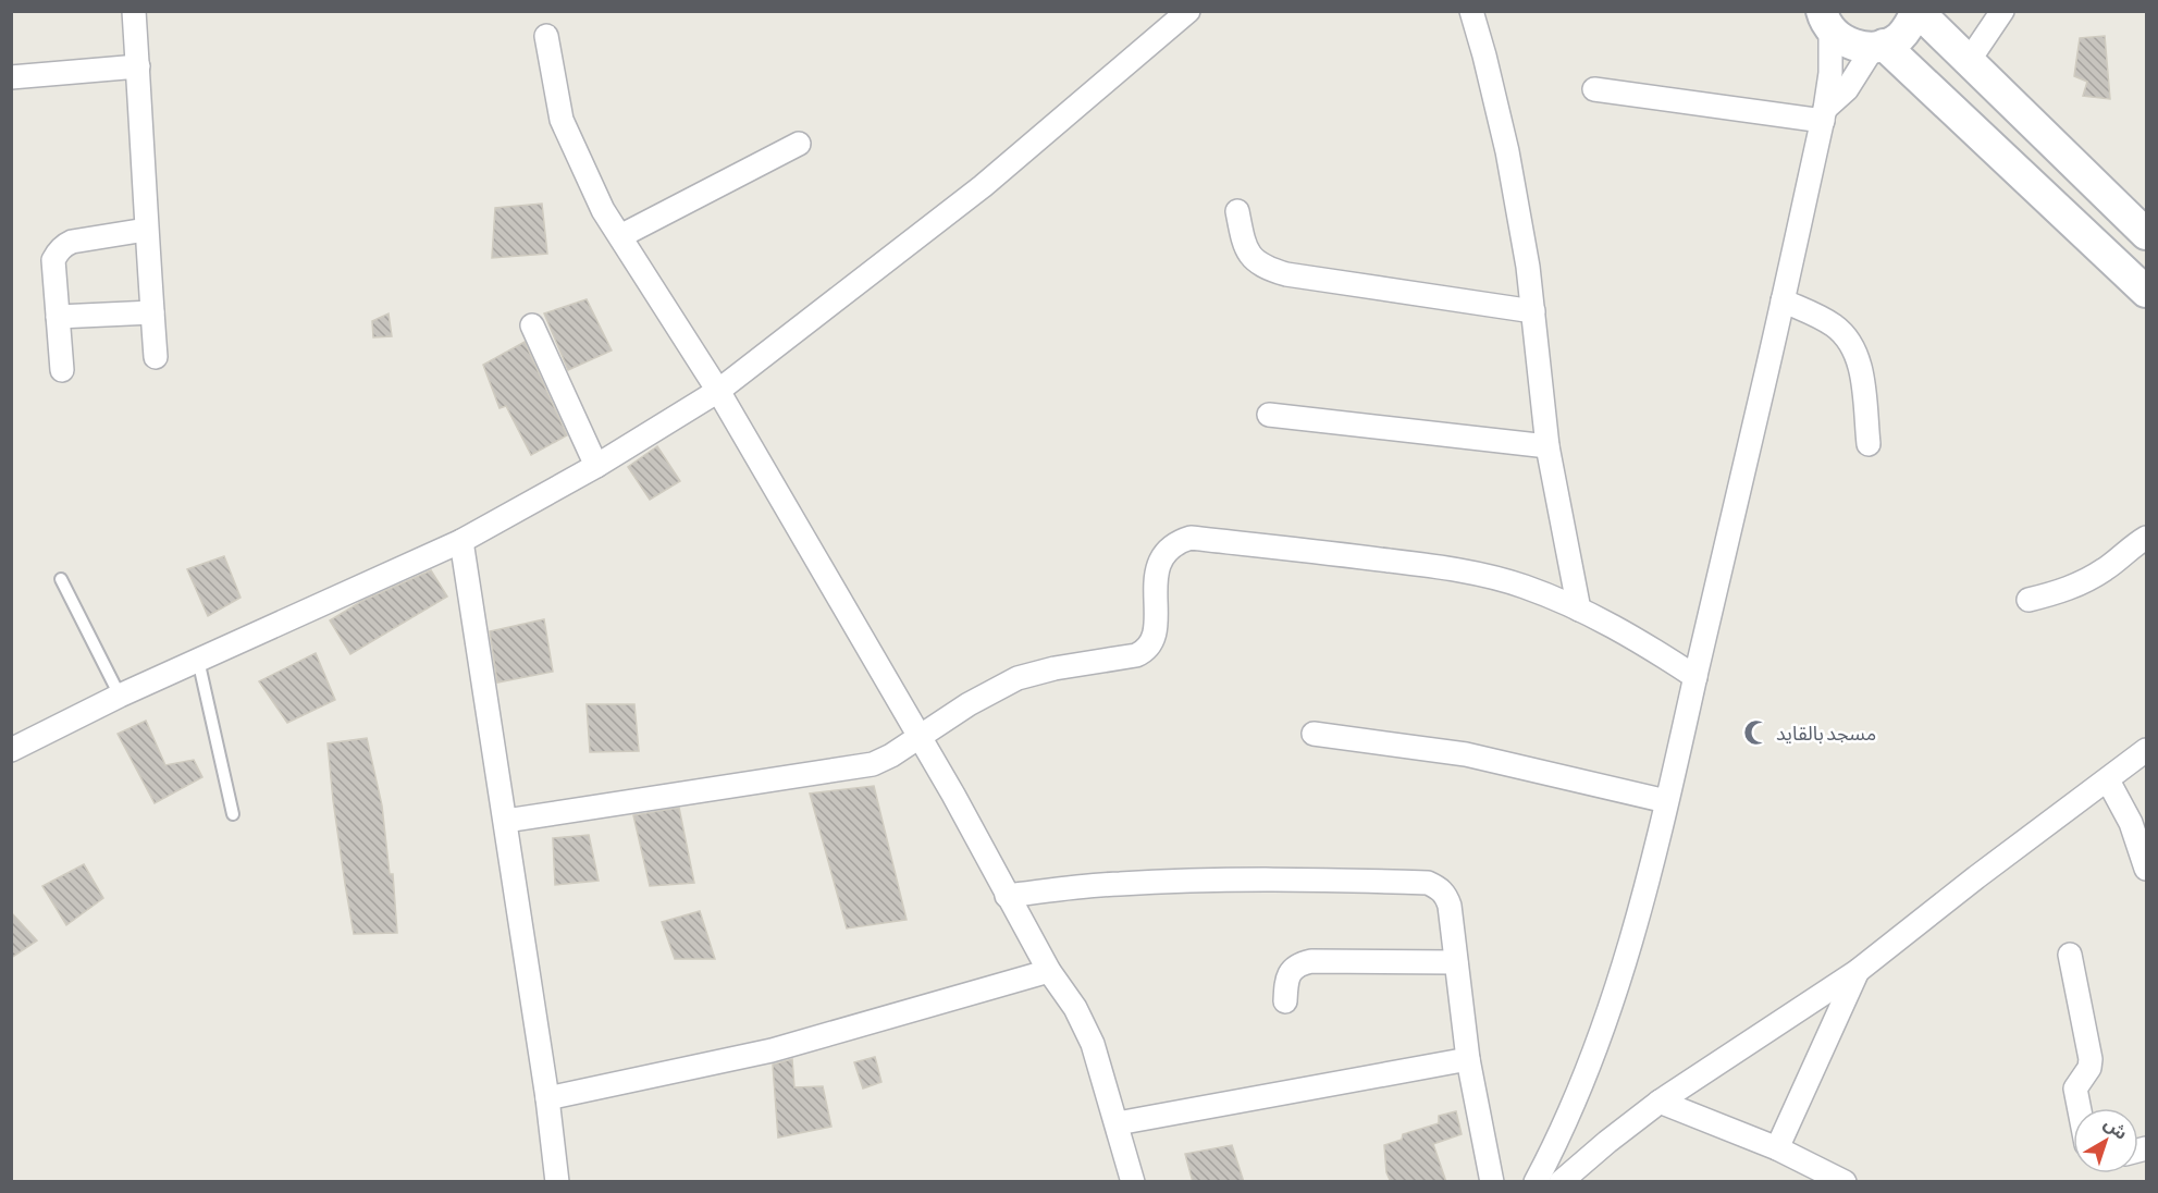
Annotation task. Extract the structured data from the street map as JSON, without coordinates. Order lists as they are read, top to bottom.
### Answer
{
  "places": {
    "mosque": ["مسجد بالقايد"]
  },
  "north": "top right"
}
